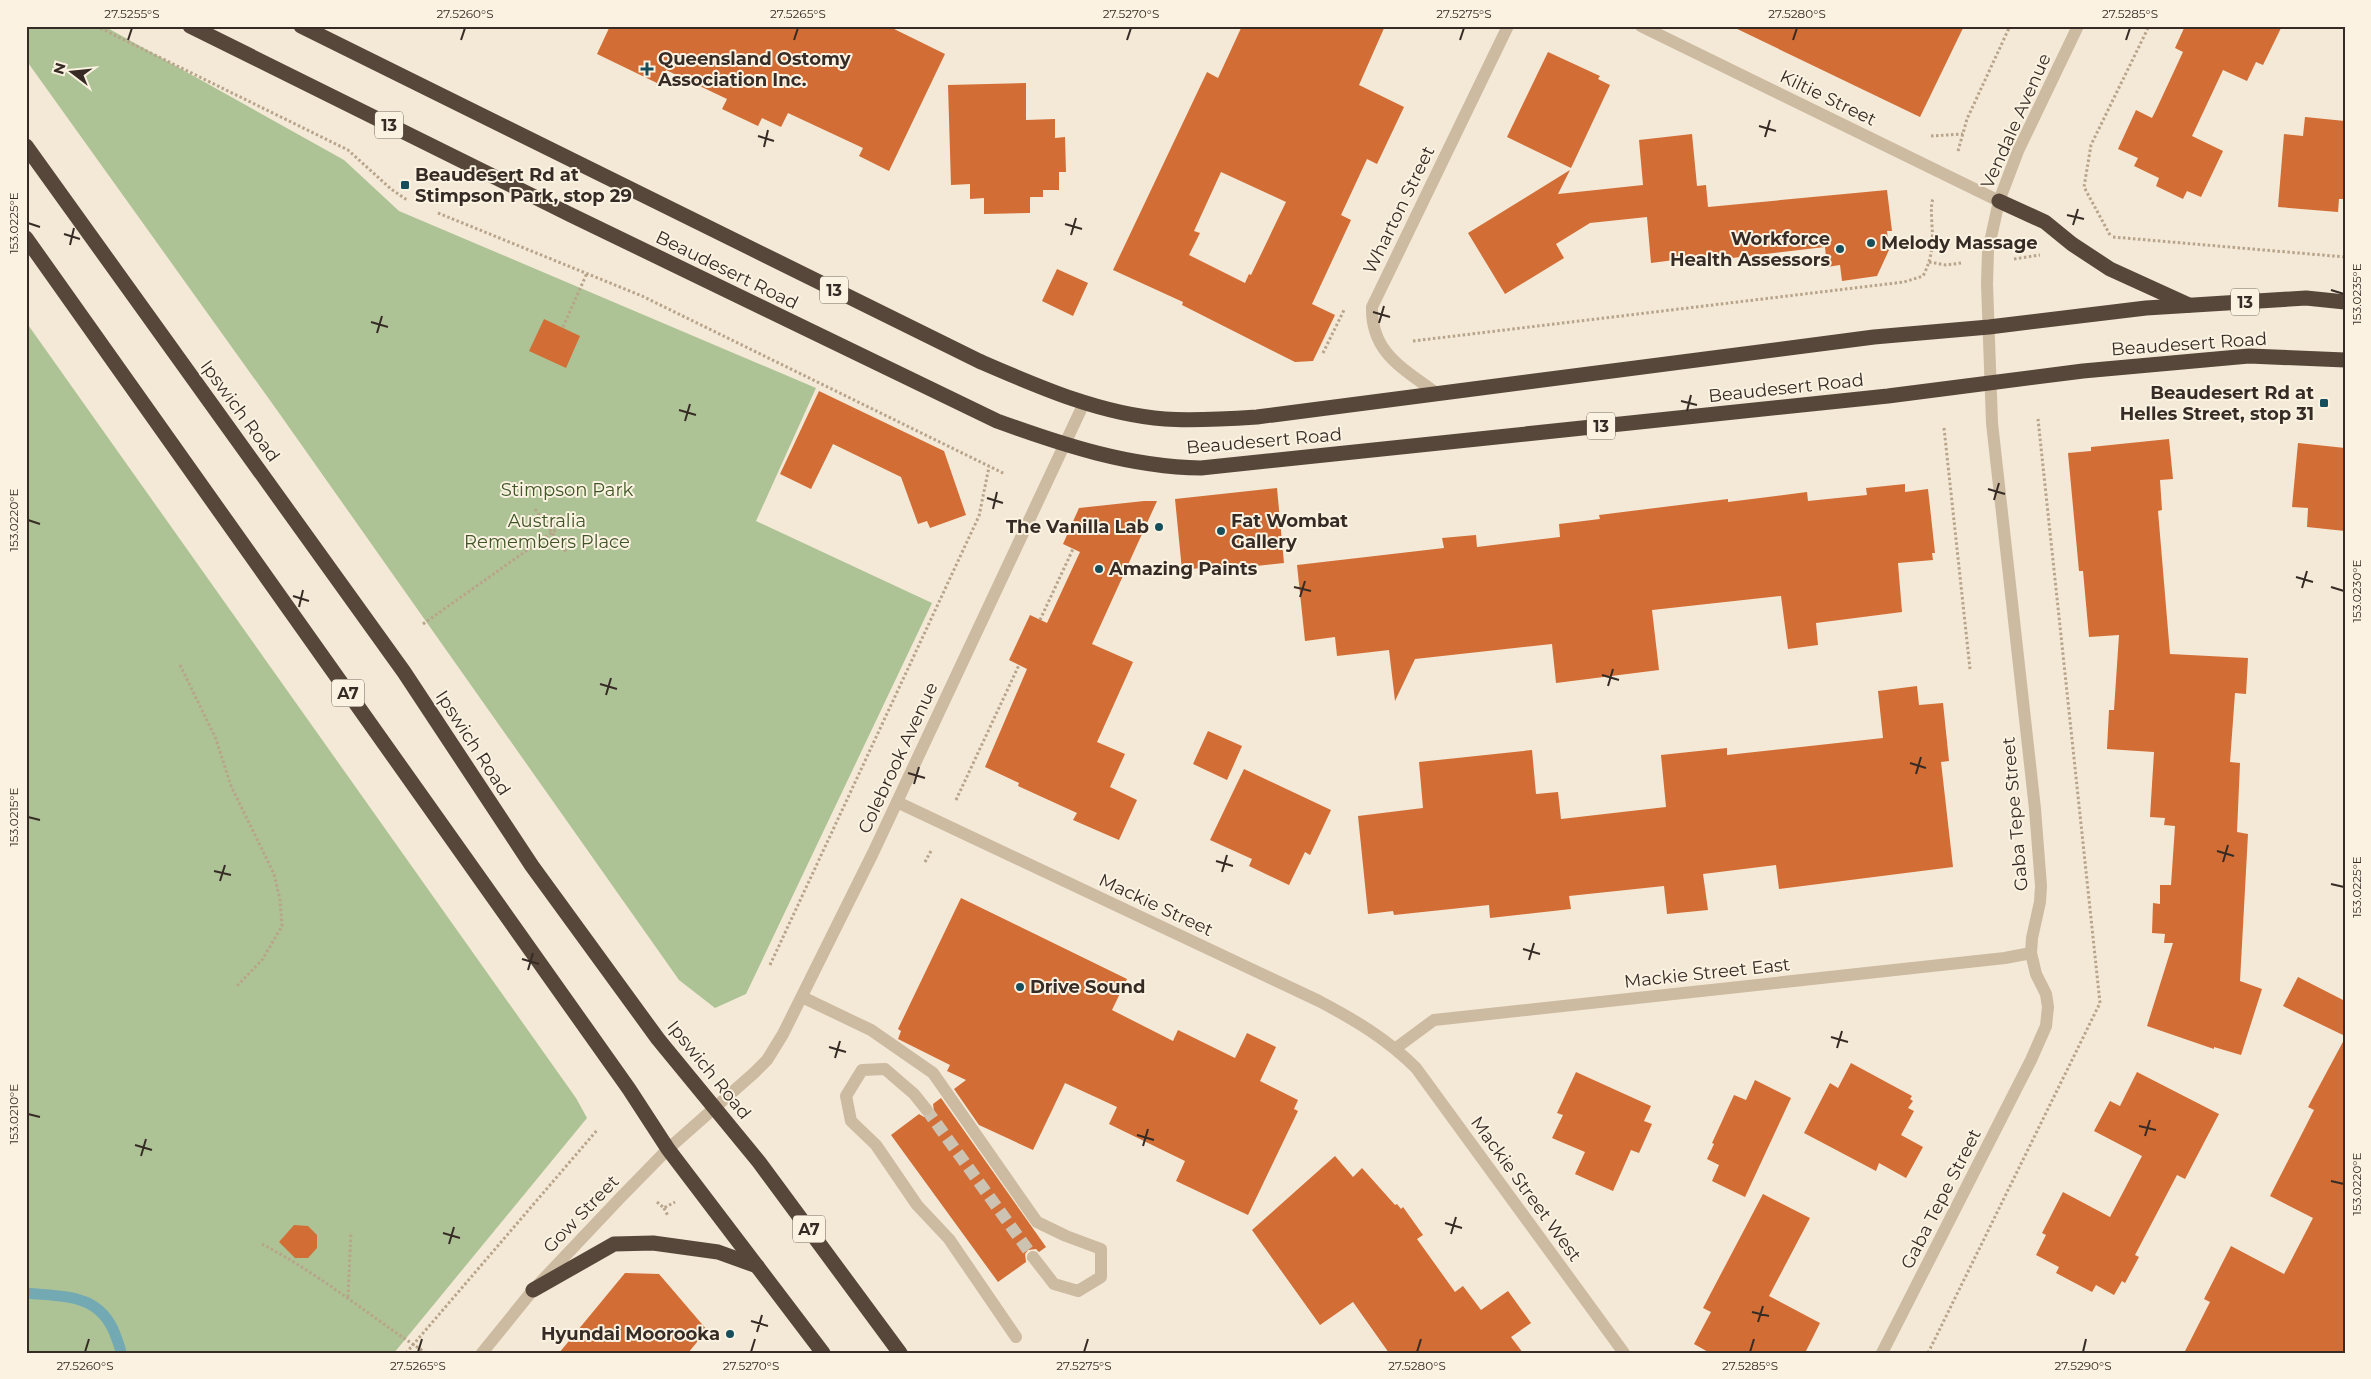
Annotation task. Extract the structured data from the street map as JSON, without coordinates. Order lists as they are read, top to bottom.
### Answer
{
  "streets": {
    "highway": [
      "13",
      "Beaudesert Road",
      "Ipswich Road",
      "A7"
    ],
    "street": [
      "Kiltie Street",
      "Vendale Avenue",
      "Wharton Street",
      "Colebrook Avenue",
      "Gaba Tepe Street",
      "Mackie Street",
      "Mackie Street East",
      "Mackie Street West",
      "Gow Street"
    ]
  },
  "crossings": [
    ["Kiltie Street", "Vendale Avenue"],
    ["Vendale Avenue", "Beaudesert Road"],
    ["Vendale Avenue", "Gaba Tepe Street"],
    ["Wharton Street", "Beaudesert Road"],
    ["Beaudesert Road", "Colebrook Avenue"],
    ["Beaudesert Road", "Gaba Tepe Street"],
    ["Ipswich Road", "Colebrook Avenue"],
    ["Ipswich Road", "Gow Street"],
    ["A7", "Gow Street"],
    ["Colebrook Avenue", "Mackie Street"],
    ["Colebrook Avenue", "Gow Street"],
    ["Gaba Tepe Street", "Mackie Street East"],
    ["Mackie Street", "Mackie Street East"],
    ["Mackie Street", "Mackie Street West"],
    ["Mackie Street East", "Mackie Street West"]
  ],
  "parks": ["Stimpson Park", "Australia Remembers Place"],
  "places": {
    "health": ["Queensland Ostomy Association Inc."],
    "transit": ["Beaudesert Rd at Stimpson Park, stop 29", "Beaudesert Rd at Helles Street, stop 31"],
    "other": [
      "Melody Massage",
      "Workforce Health Assessors",
      "The Vanilla Lab",
      "Fat Wombat Gallery",
      "Amazing Paints",
      "Drive Sound",
      "Hyundai Moorooka"
    ]
  },
  "north": "left",
  "coordinates": [
    "27.5255°S",
    "27.5260°S",
    "27.5265°S",
    "27.5270°S",
    "27.5275°S",
    "27.5280°S",
    "27.5285°S",
    "153.0225°E",
    "153.0235°E",
    "153.0220°E",
    "153.0230°E",
    "153.0215°E",
    "153.0210°E",
    "27.5290°S"
  ]
}
